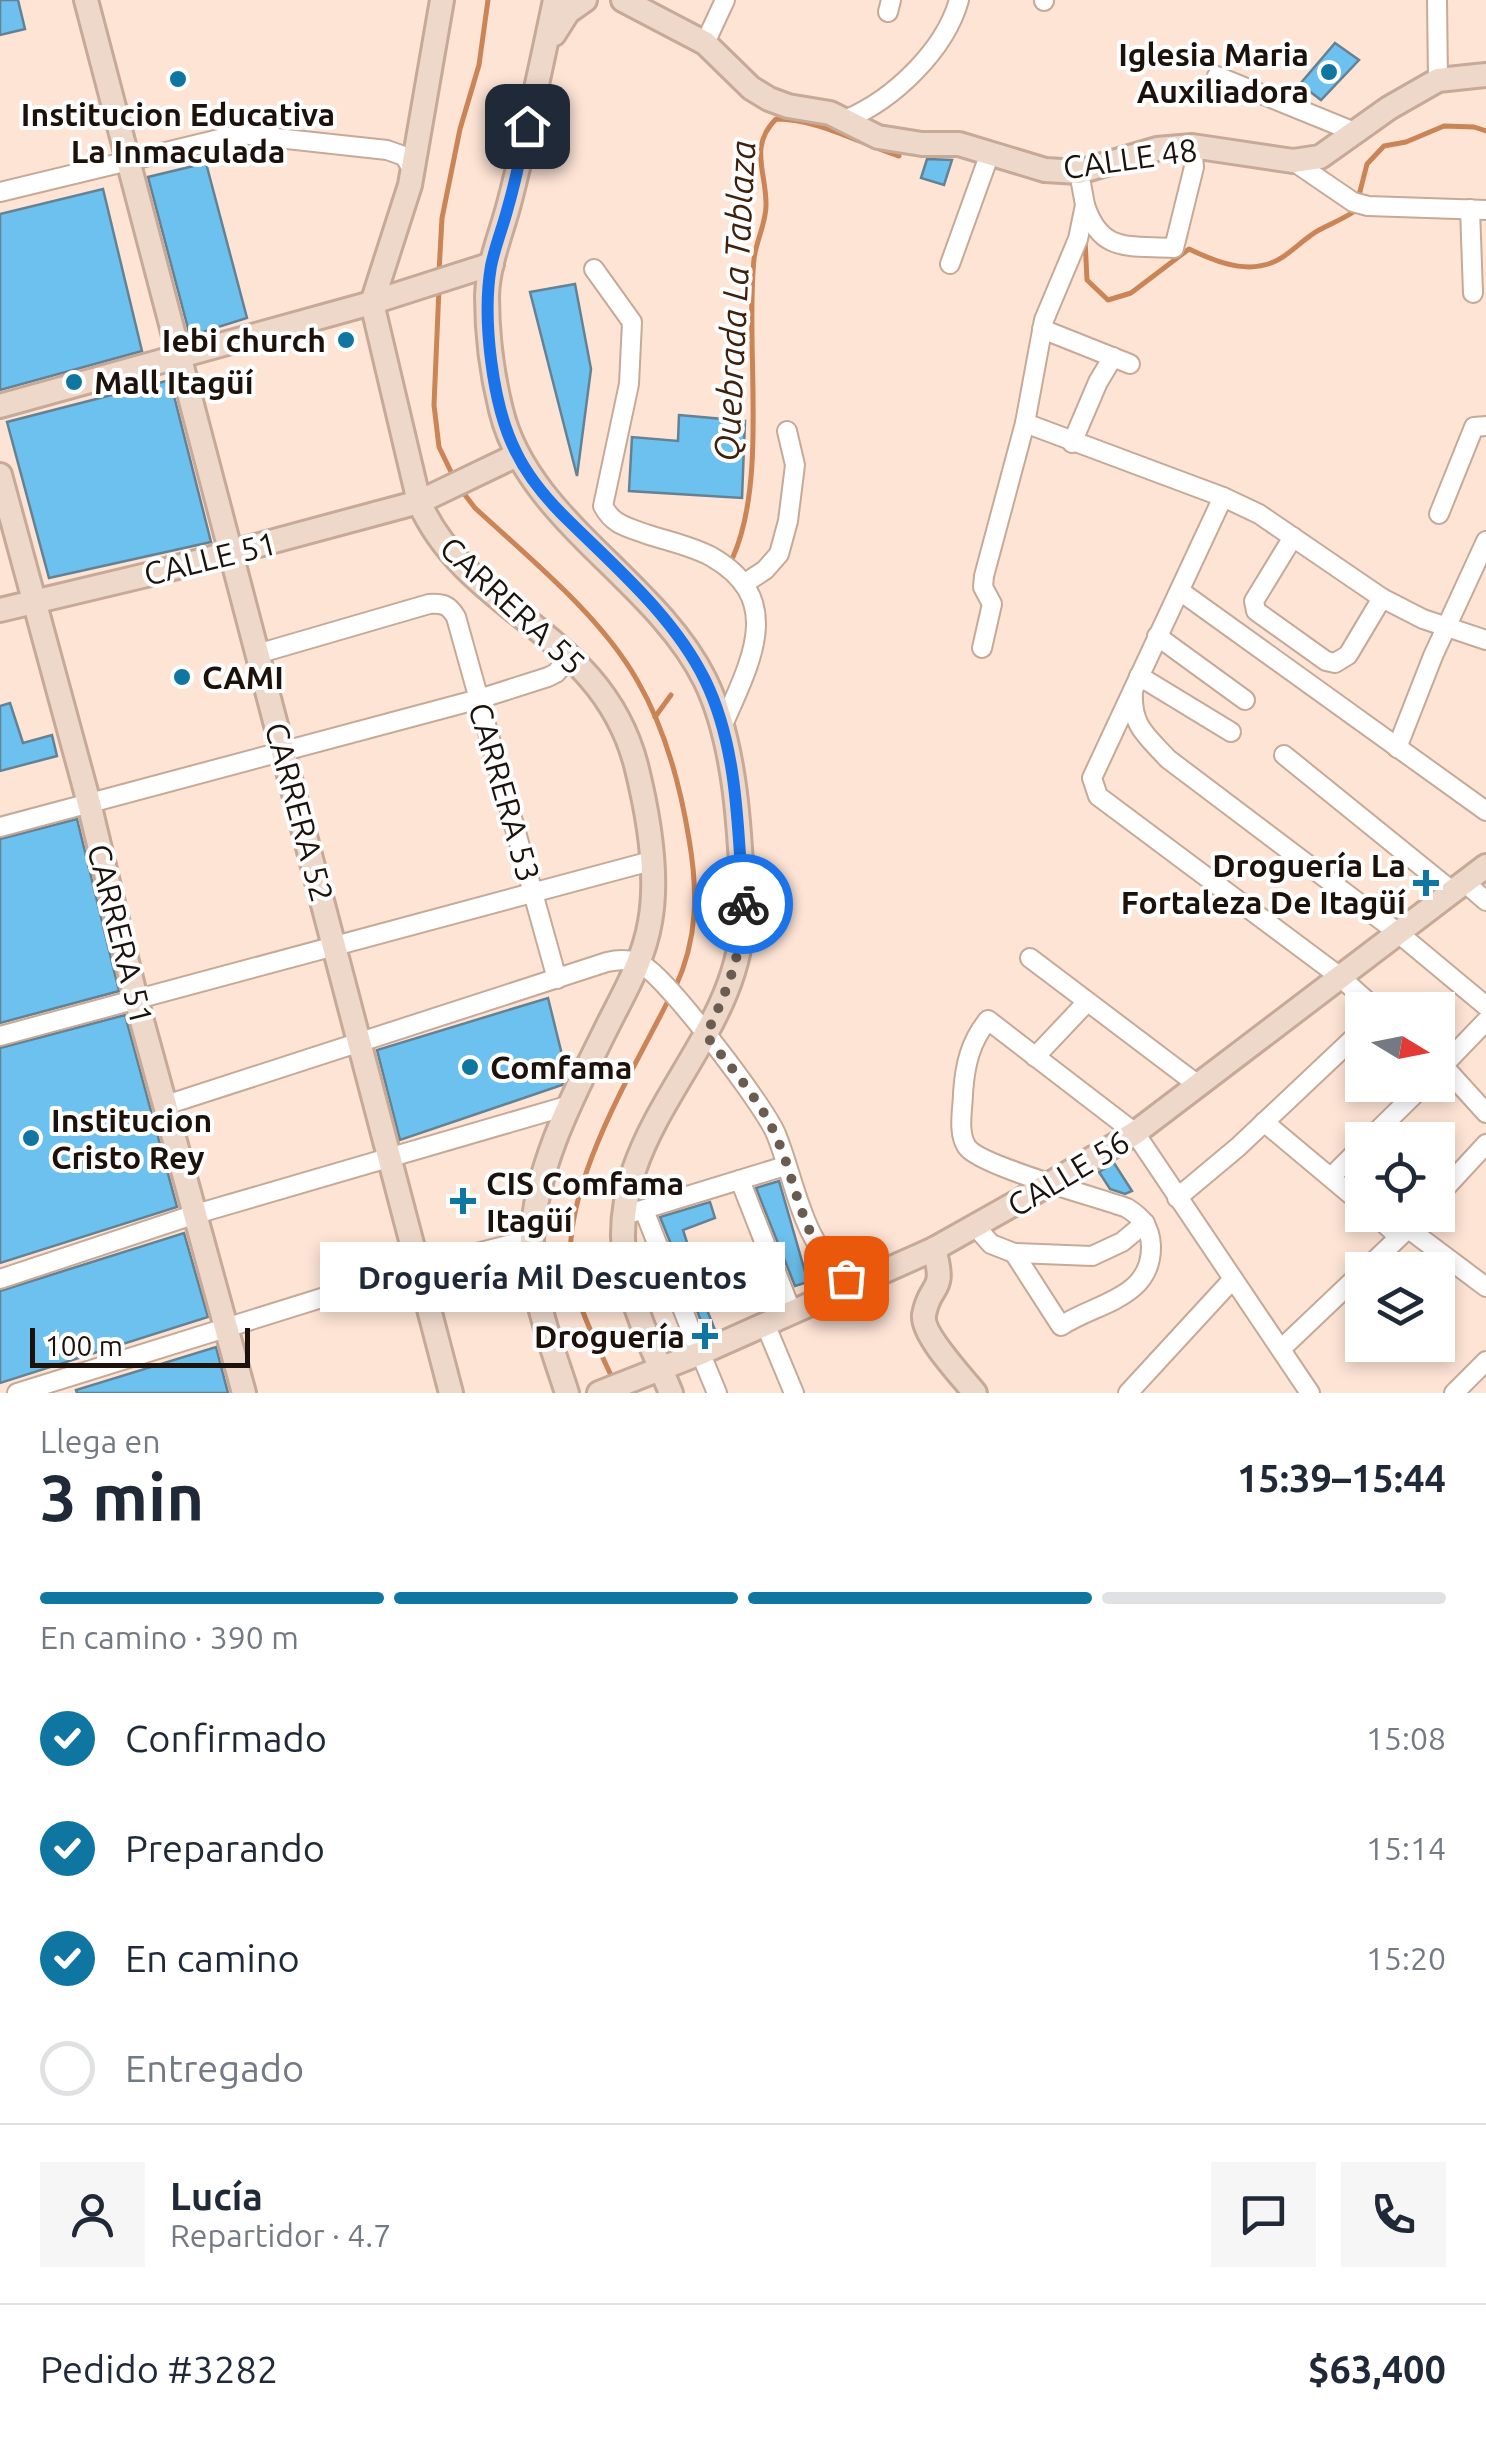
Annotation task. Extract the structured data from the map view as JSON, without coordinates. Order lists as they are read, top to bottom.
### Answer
{
  "streets": {
    "street": [
      "CALLE 48",
      "CALLE 51",
      "CARRERA 55",
      "CARRERA 53",
      "CARRERA 52",
      "CARRERA 51",
      "CALLE 56"
    ]
  },
  "crossings": [
    ["CALLE 51", "CARRERA 55"],
    ["CALLE 51", "CARRERA 52"],
    ["CALLE 51", "CARRERA 51"],
    ["CARRERA 53", "CARRERA 52"]
  ],
  "water": ["Quebrada La Tablaza"],
  "places": {
    "other": [
      "Iglesia Maria Auxiliadora",
      "Institucion Educativa La Inmaculada",
      "Iebi church",
      "Mall Itagüí",
      "CAMI",
      "Comfama",
      "Institucion Cristo Rey",
      "Droguería Mil Descuentos"
    ],
    "health": ["Droguería La Fortaleza De Itagüí", "CIS Comfama Itagüí", "Droguería"]
  },
  "scale_bar": "100 m",
  "north": "right",
  "page": {
    "bubble": "Droguería Mil Descuentos",
    "scale": "100 m",
    "heading": ["3 min", "Llega en", "15:39–15:44"],
    "panel": [
      "Lucía",
      "Repartidor · 4.7",
      "Pedido #3282",
      "$63,400"
    ],
    "bar": "En camino · 390 m",
    "list": [
      ["Confirmado", "15:08"],
      ["Preparando", "15:14"],
      ["En camino", "15:20"],
      "Entregado"
    ]
  }
}
